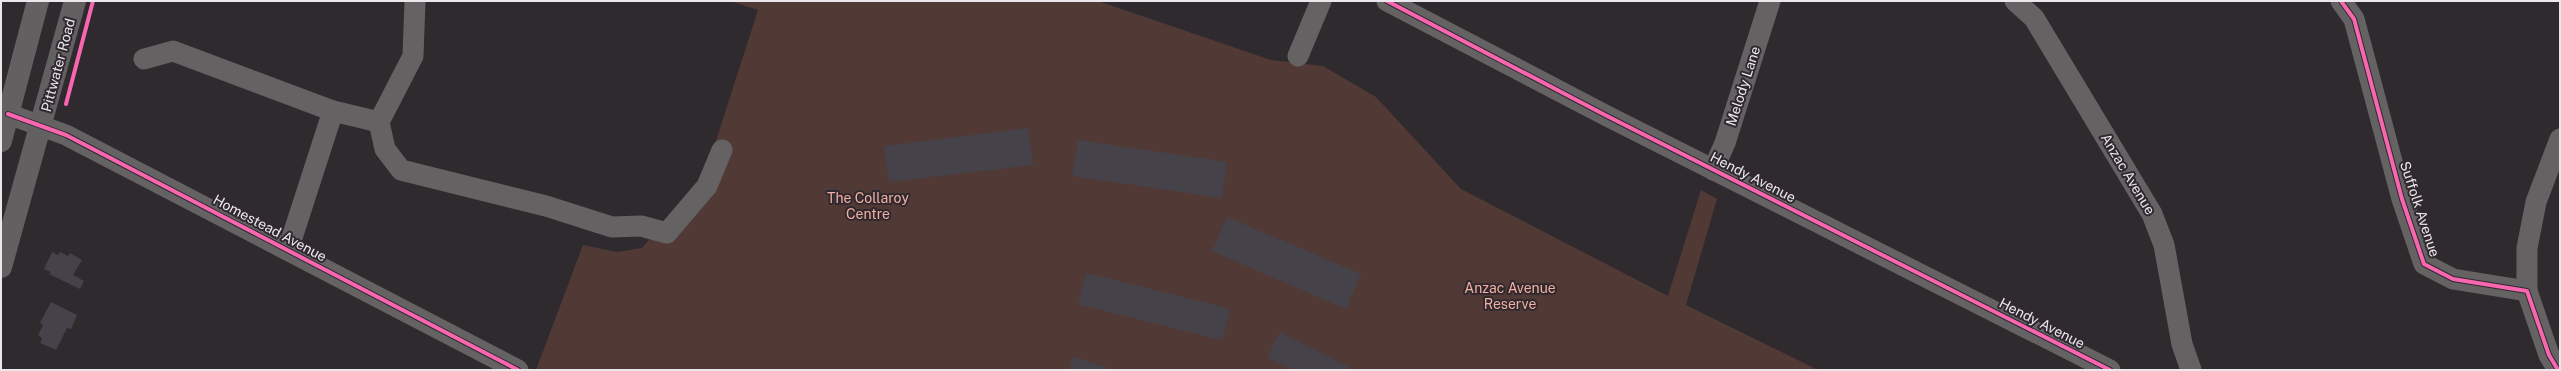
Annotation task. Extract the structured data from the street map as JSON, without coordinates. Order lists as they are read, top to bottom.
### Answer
{
  "streets": {
    "highway": ["Pittwater Road"],
    "street": [
      "Melody Lane",
      "Anzac Avenue",
      "Hendy Avenue",
      "Suffolk Avenue",
      "Homestead Avenue"
    ]
  },
  "crossings": [
    ["Pittwater Road", "Homestead Avenue"],
    ["Melody Lane", "Hendy Avenue"]
  ],
  "parks": ["The Collaroy Centre", "Anzac Avenue Reserve"]
}
